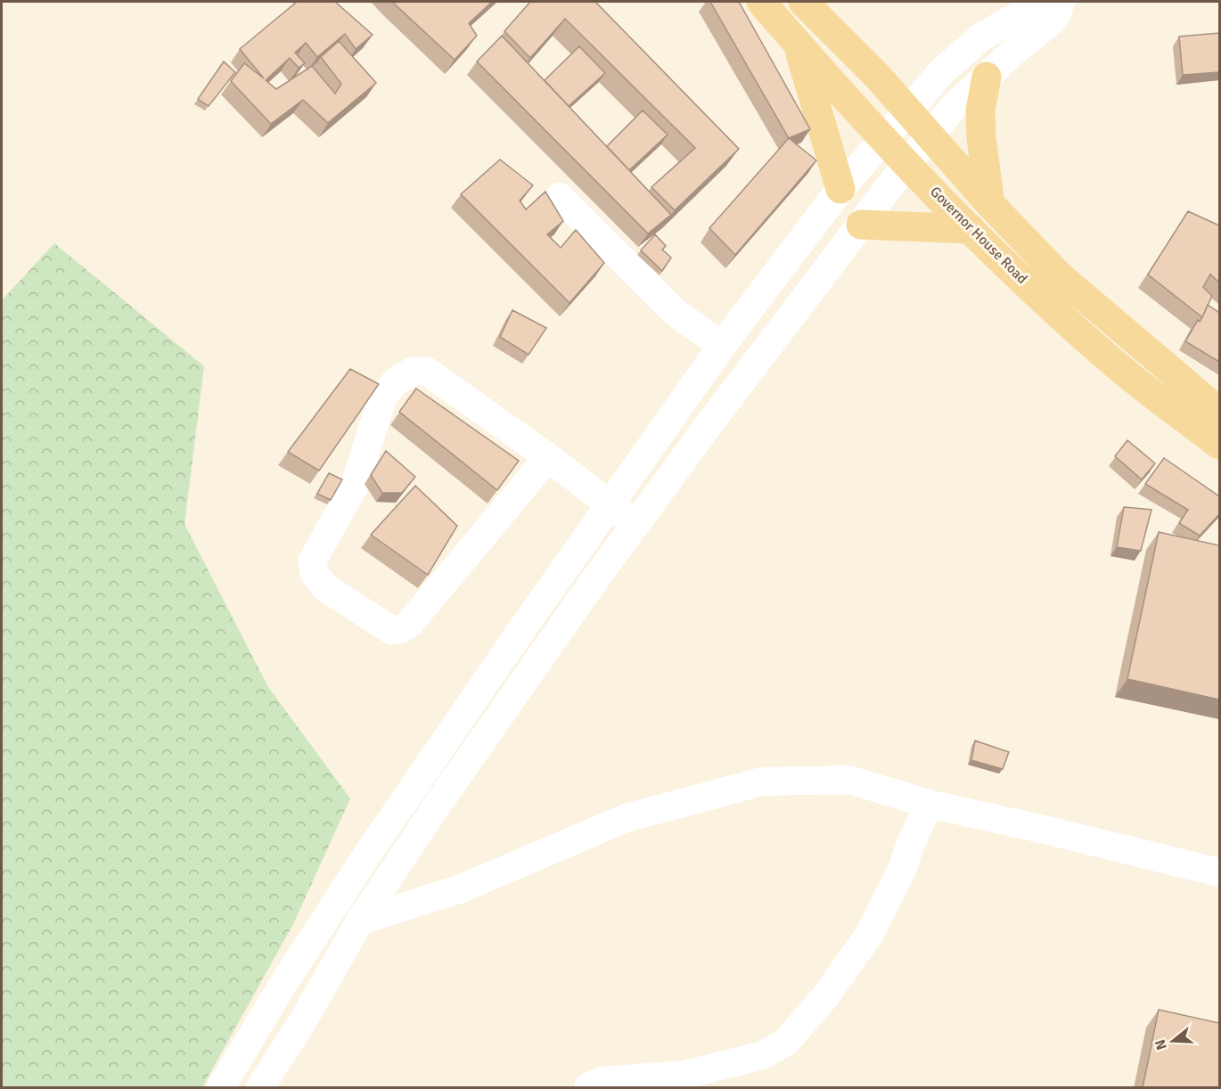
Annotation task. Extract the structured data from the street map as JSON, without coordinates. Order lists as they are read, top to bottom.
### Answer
{
  "streets": {
    "main road": ["Governor House Road"]
  },
  "north": "left"
}
